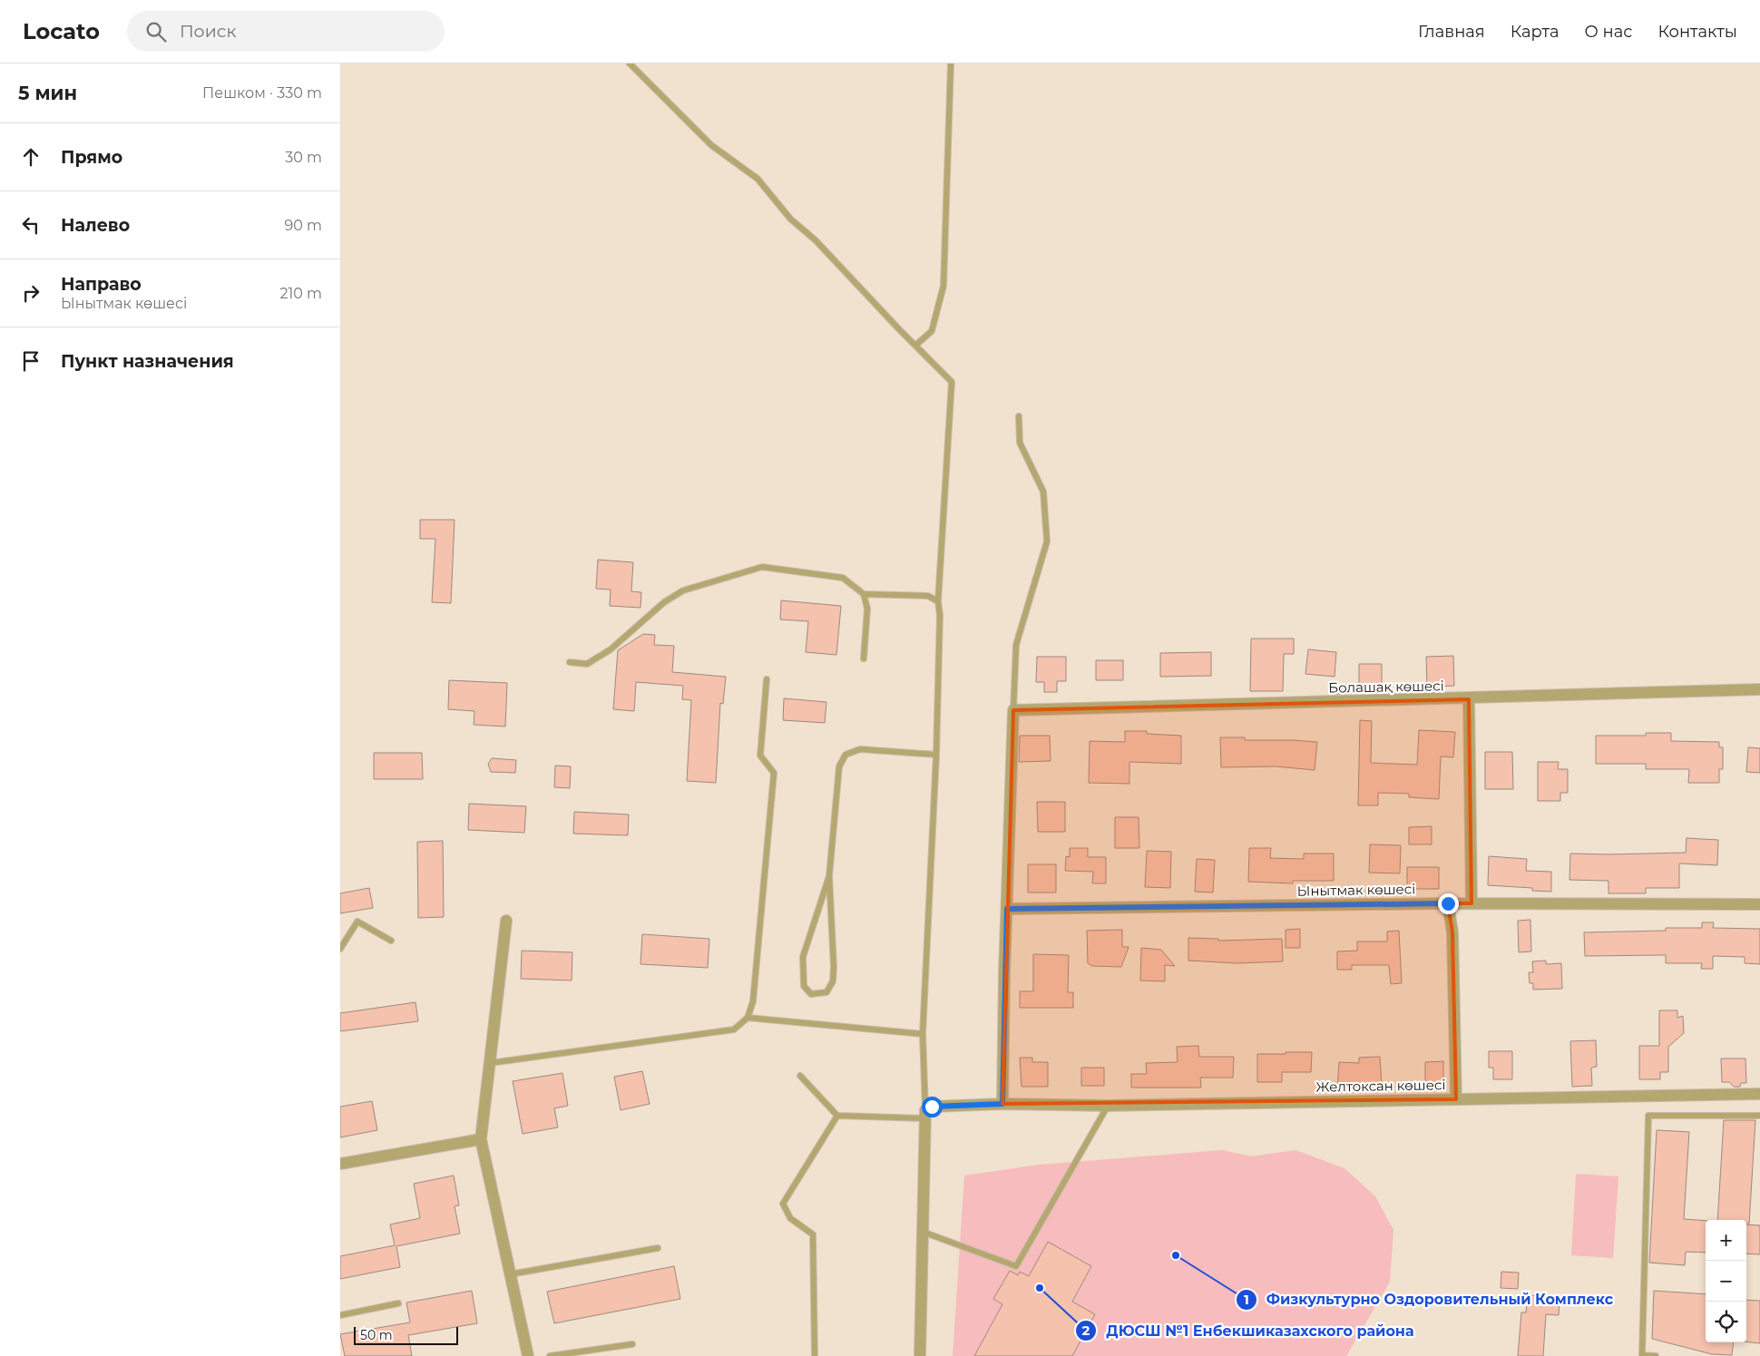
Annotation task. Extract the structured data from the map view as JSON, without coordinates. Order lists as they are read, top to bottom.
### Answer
{
  "streets": {
    "street": ["Болашақ көшесі", "Ынытмак көшесі", "Желтоксан көшесі"]
  },
  "places": ["Физкультурно Оздоровительный Комплекс", "ДЮСШ №1 Енбекшиказахского района"],
  "scale_bar": "50 m",
  "page": {
    "header": "Locato",
    "search": "Поиск",
    "nav": [
      "Главная",
      "Карта",
      "О нас",
      "Контакты"
    ],
    "heading": ["5 мин", "Пешком · 330 m"],
    "list": [
      ["Прямо", "30 m"],
      ["Налево", "90 m"],
      ["Направо", "Ынытмак көшесі", "210 m"],
      "Пункт назначения"
    ],
    "map_buttons": ["+", "−"],
    "scale": "50 m"
  }
}
